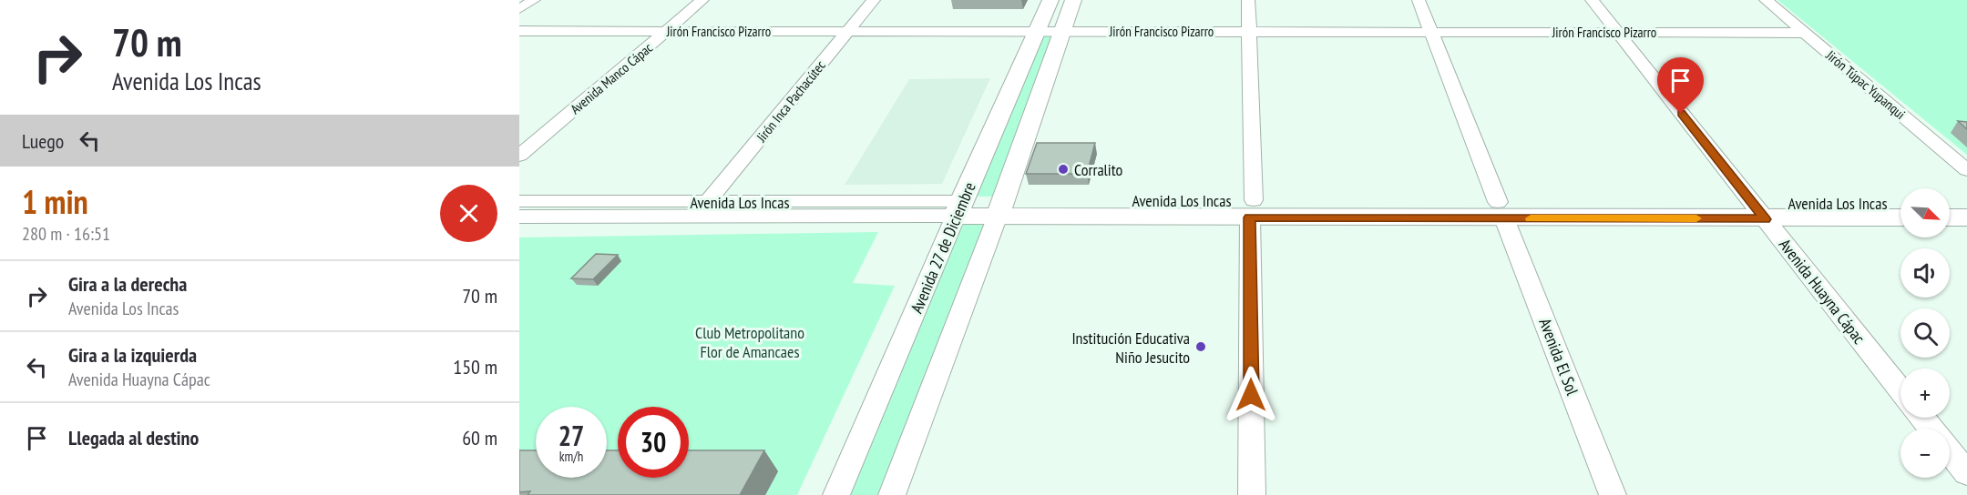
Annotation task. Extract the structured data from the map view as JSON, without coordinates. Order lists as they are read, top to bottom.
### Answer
{
  "streets": {
    "street": [
      "Jirón Francisco Pizarro",
      "Avenida Manco Cápac",
      "Jirón Túpac Yupanqui",
      "Jirón Inca Pachacútec",
      "Avenida Los Incas",
      "Avenida 27 de Diciembre",
      "Avenida Huayna Cápac",
      "Avenida El Sol"
    ]
  },
  "crossings": [
    ["Jirón Francisco Pizarro", "Avenida Manco Cápac"],
    ["Jirón Francisco Pizarro", "Jirón Túpac Yupanqui"],
    ["Jirón Francisco Pizarro", "Jirón Inca Pachacútec"],
    ["Jirón Francisco Pizarro", "Avenida 27 de Diciembre"],
    ["Jirón Francisco Pizarro", "Avenida Huayna Cápac"],
    ["Jirón Francisco Pizarro", "Avenida El Sol"],
    ["Jirón Inca Pachacútec", "Avenida Los Incas"],
    ["Avenida Los Incas", "Avenida 27 de Diciembre"],
    ["Avenida Los Incas", "Avenida Huayna Cápac"],
    ["Avenida Los Incas", "Avenida El Sol"]
  ],
  "parks": ["Club Metropolitano Flor de Amancaes"],
  "places": ["Corralito", "Institución Educativa Niño Jesucito"],
  "north": "bottom right",
  "page": {
    "turn": ["70 m", "Avenida Los Incas"],
    "then": "Luego",
    "heading": ["1 min", "280 m · 16:51"],
    "map_buttons": ["+", "−"],
    "list": [
      {
        "name": "Gira a la derecha",
        "note": "Avenida Los Incas",
        "value": "70 m"
      },
      {
        "name": "Gira a la izquierda",
        "note": "Avenida Huayna Cápac",
        "value": "150 m"
      },
      {
        "name": "Llegada al destino",
        "value": "60 m"
      }
    ],
    "speed": "27 km/h",
    "limit": "30"
  }
}
